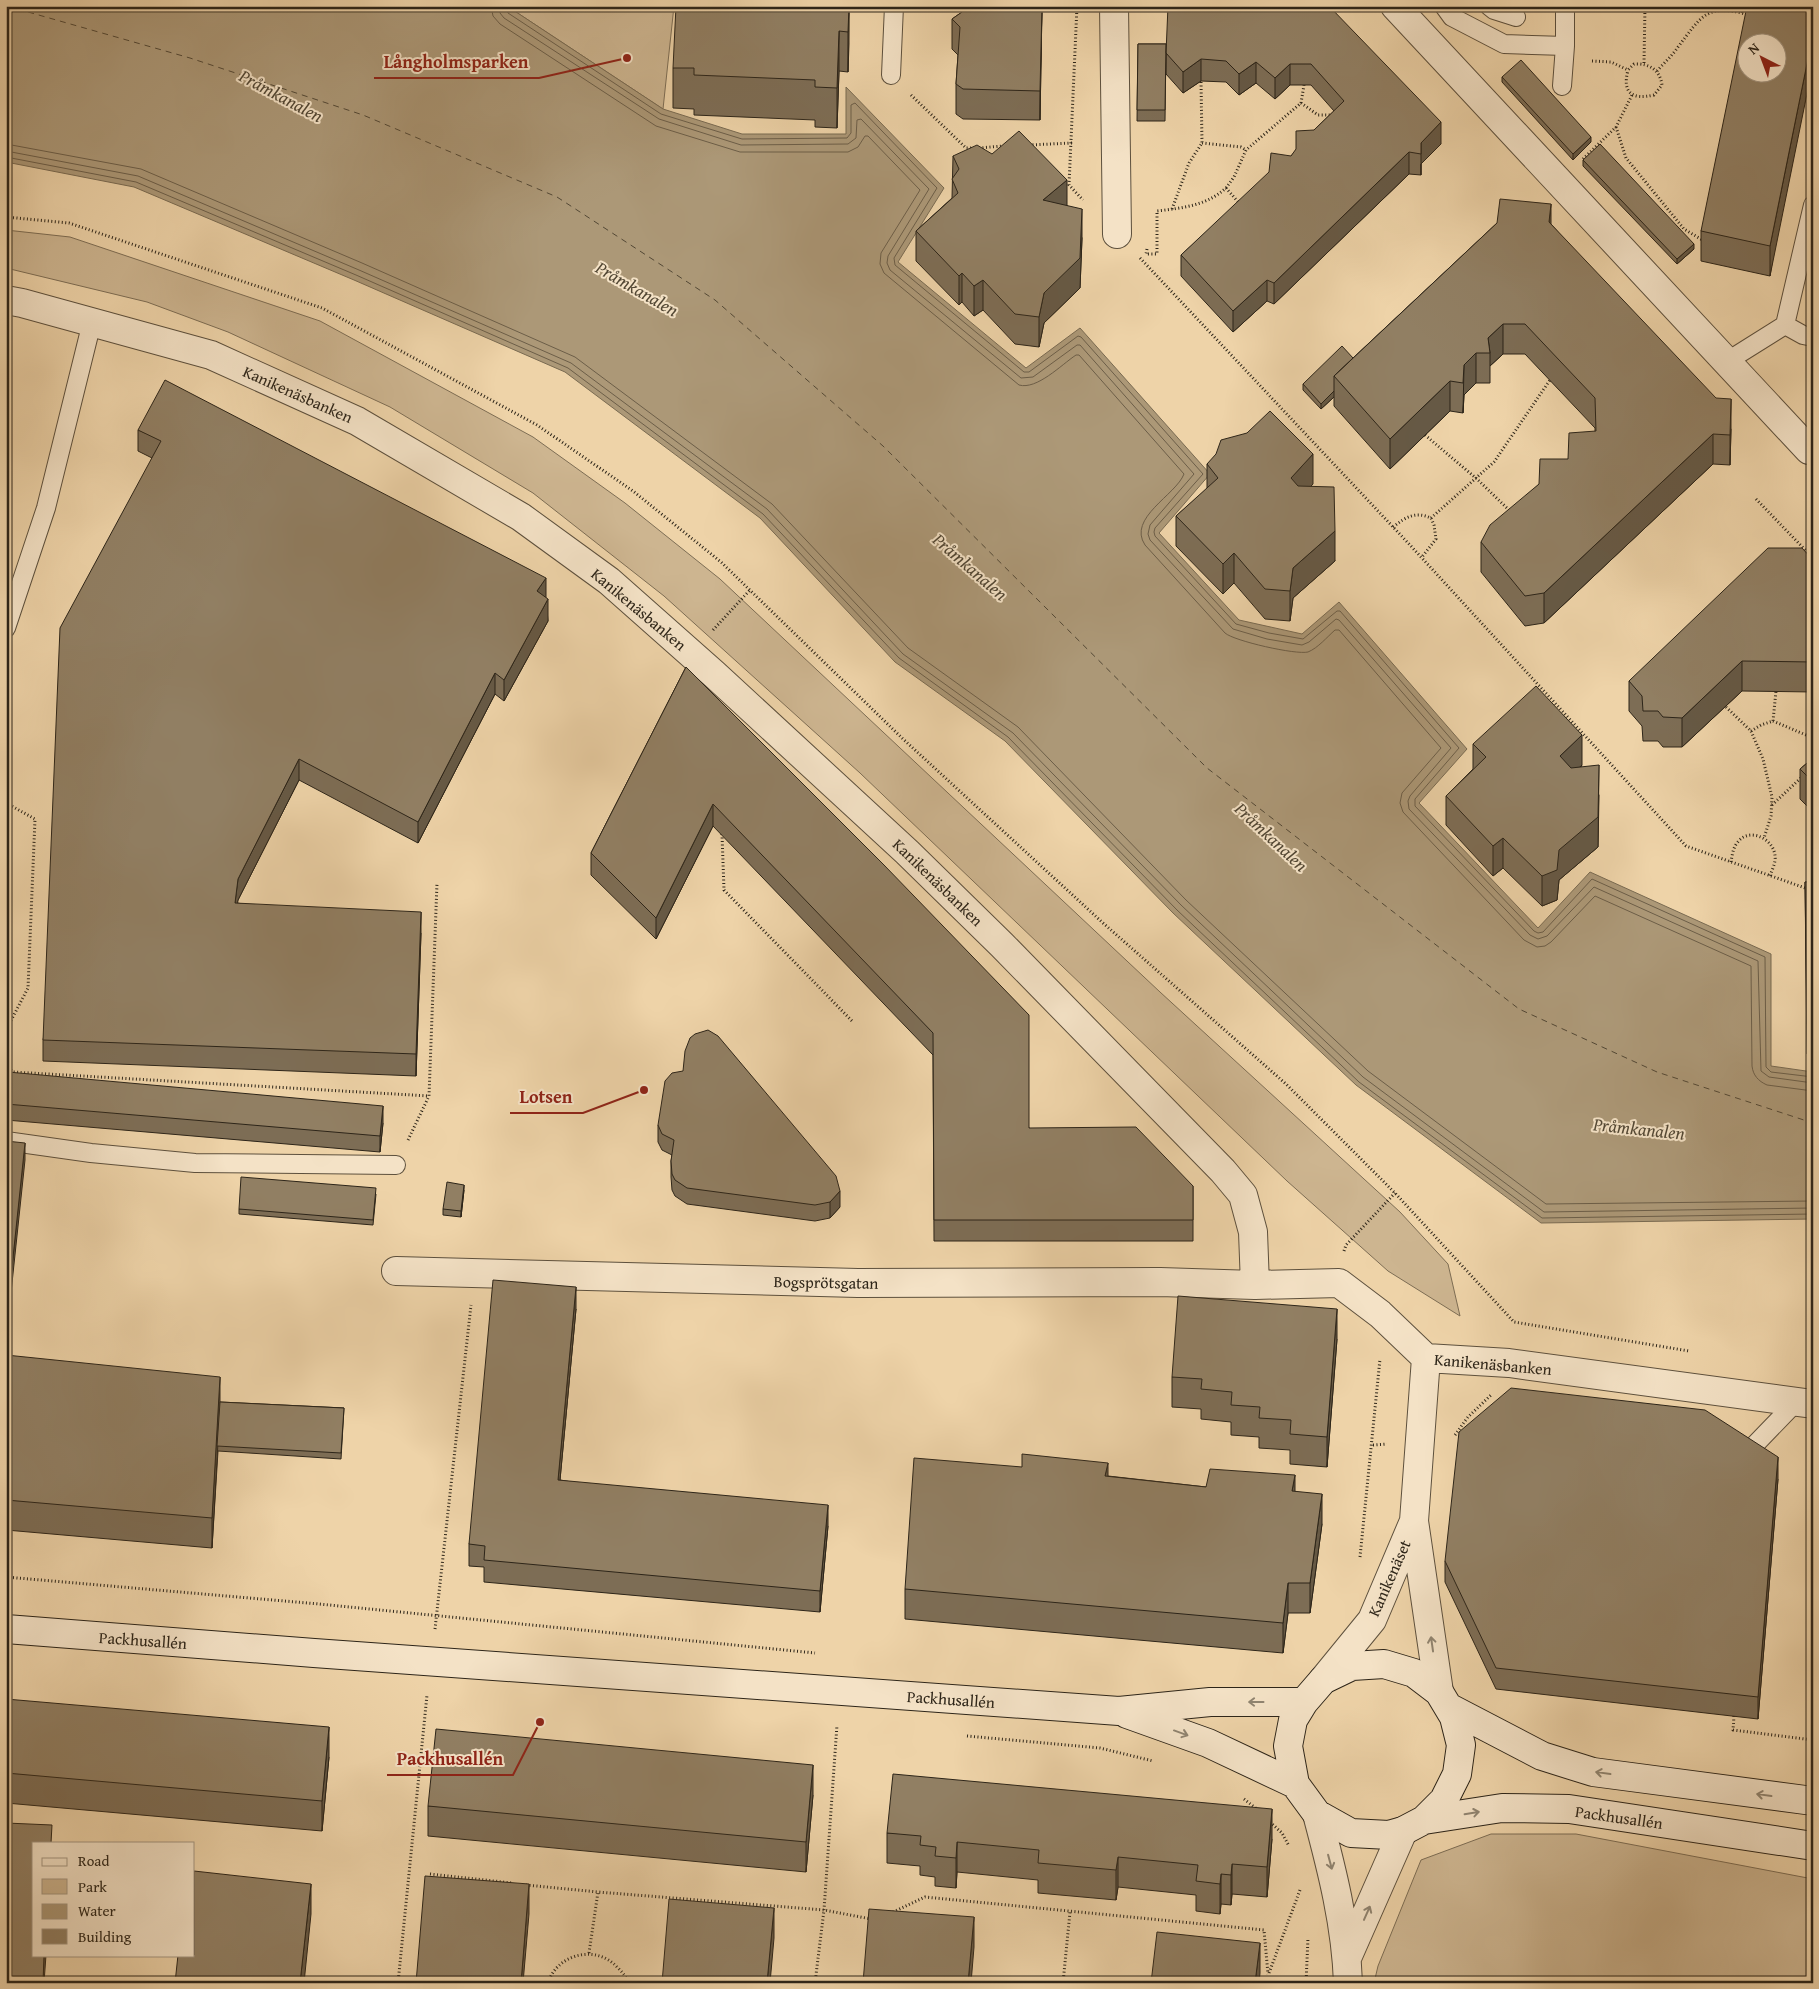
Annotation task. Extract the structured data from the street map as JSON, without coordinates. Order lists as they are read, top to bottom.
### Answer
{
  "streets": {
    "street": [
      "Kanikenäsbanken",
      "Bogsprötsgatan",
      "Kanikenäset",
      "Packhusallén"
    ]
  },
  "crossings": [
    ["Kanikenäsbanken", "Bogsprötsgatan"],
    ["Kanikenäsbanken", "Kanikenäset"],
    ["Kanikenäset", "Packhusallén"]
  ],
  "water": ["Pråmkanalen"],
  "places": ["Långholmsparken", "Lotsen", "Packhusallén"],
  "legend": [
    "Road",
    "Park",
    "Water",
    "Building"
  ],
  "north": "top left"
}
